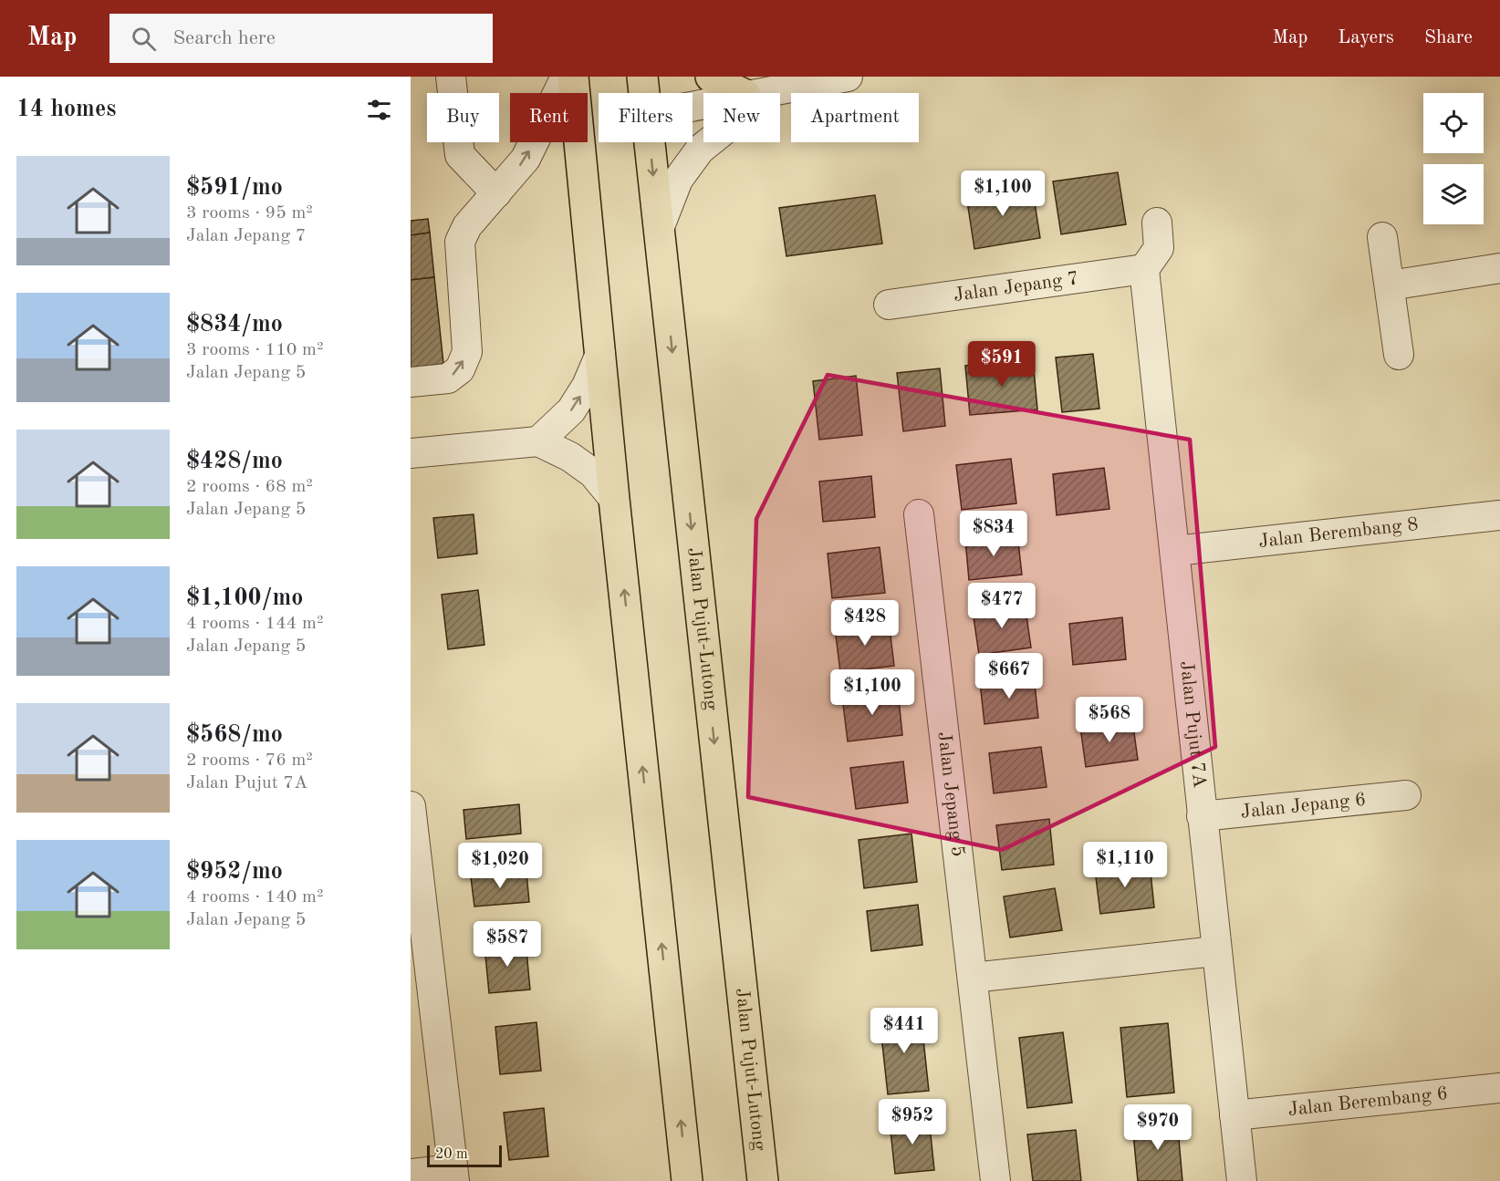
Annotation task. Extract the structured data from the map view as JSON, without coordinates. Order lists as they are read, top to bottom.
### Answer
{
  "streets": {
    "highway": ["Jalan Pujut-Lutong"],
    "street": [
      "Jalan Jepang 7",
      "Jalan Berembang 8",
      "Jalan Pujut 7A",
      "Jalan Jepang 5",
      "Jalan Jepang 6",
      "Jalan Berembang 6"
    ]
  },
  "crossings": [
    ["Jalan Jepang 7", "Jalan Pujut 7A"],
    ["Jalan Berembang 8", "Jalan Pujut 7A"],
    ["Jalan Pujut 7A", "Jalan Jepang 6"],
    ["Jalan Pujut 7A", "Jalan Berembang 6"]
  ],
  "scale_bar": "20 m",
  "page": {
    "header": "Map",
    "search": "Search here",
    "nav": ["Map", "Layers", "Share"],
    "heading": "14 homes",
    "chip": [
      "Buy",
      "Rent",
      "Filters",
      "New",
      "Apartment"
    ],
    "list": [
      {
        "name": "$591/mo",
        "note": "3 rooms · 95 m² · Jalan Jepang 7"
      },
      {
        "name": "$834/mo",
        "note": "3 rooms · 110 m² · Jalan Jepang 5"
      },
      {
        "name": "$428/mo",
        "note": "2 rooms · 68 m² · Jalan Jepang 5"
      },
      {
        "name": "$1,100/mo",
        "note": "4 rooms · 144 m² · Jalan Jepang 5"
      },
      {
        "name": "$568/mo",
        "note": "2 rooms · 76 m² · Jalan Pujut 7A"
      },
      {
        "name": "$952/mo",
        "note": "4 rooms · 140 m² · Jalan Jepang 5"
      }
    ],
    "price": [
      "$1,100",
      "$591",
      "$834",
      "$477",
      "$428",
      "$667",
      "$1,100",
      "$568",
      "$1,110",
      "$1,020",
      "$587",
      "$441",
      "$952",
      "$970"
    ],
    "scale": "20 m"
  }
}
